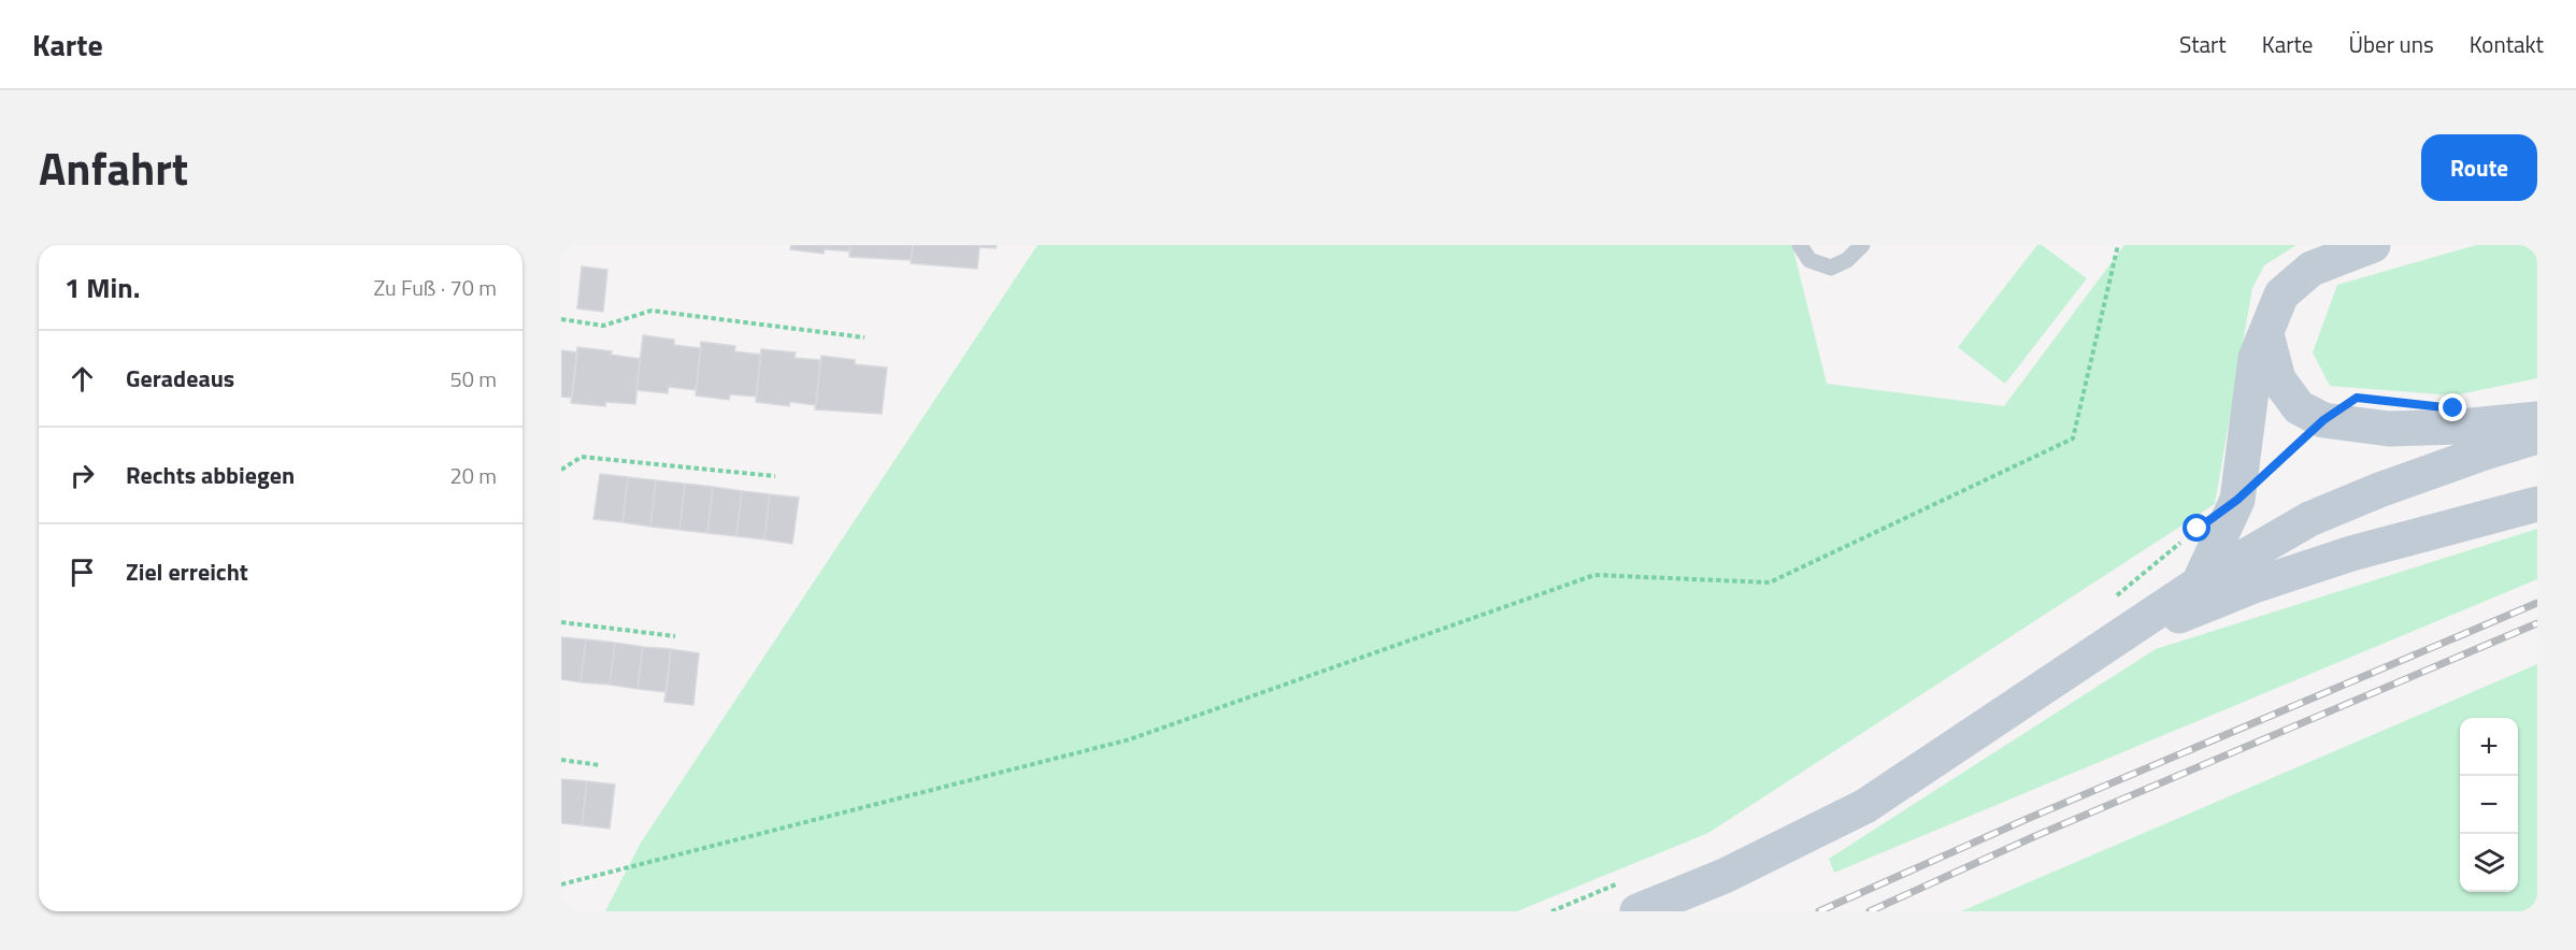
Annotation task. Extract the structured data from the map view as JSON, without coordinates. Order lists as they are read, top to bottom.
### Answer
{
  "page": {
    "header": "Karte",
    "nav": [
      "Start",
      "Karte",
      "Über uns",
      "Kontakt"
    ],
    "title": "Anfahrt",
    "buttons": "Route",
    "heading": ["1 Min.", "Zu Fuß · 70 m"],
    "list": [
      ["Geradeaus", "50 m"],
      ["Rechts abbiegen", "20 m"],
      "Ziel erreicht"
    ],
    "map_buttons": ["+", "−"]
  }
}
